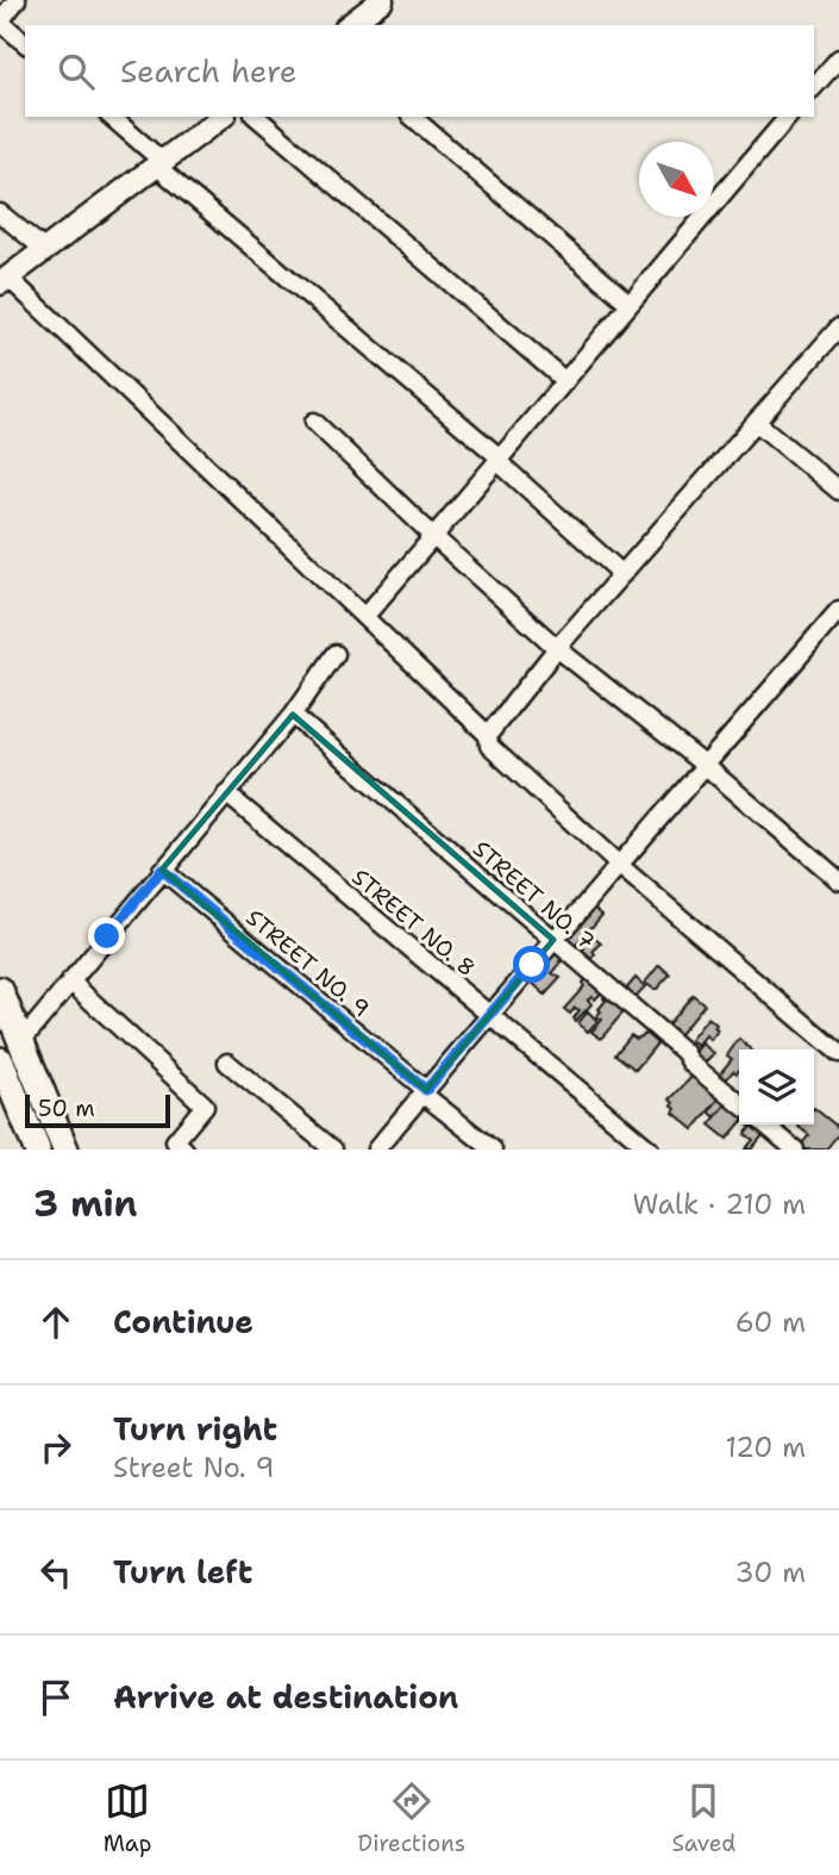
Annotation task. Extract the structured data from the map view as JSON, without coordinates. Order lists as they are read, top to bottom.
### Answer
{
  "streets": {
    "street": ["STREET NO. 7", "STREET NO. 8", "STREET NO. 9"]
  },
  "scale_bar": "50 m",
  "north": "bottom right",
  "page": {
    "search": "Search here",
    "scale": "50 m",
    "heading": ["3 min", "Walk · 210 m"],
    "list": [
      ["Continue", "60 m"],
      ["Turn right", "Street No. 9", "120 m"],
      ["Turn left", "30 m"],
      "Arrive at destination"
    ],
    "nav": ["Map", "Directions", "Saved"]
  }
}
